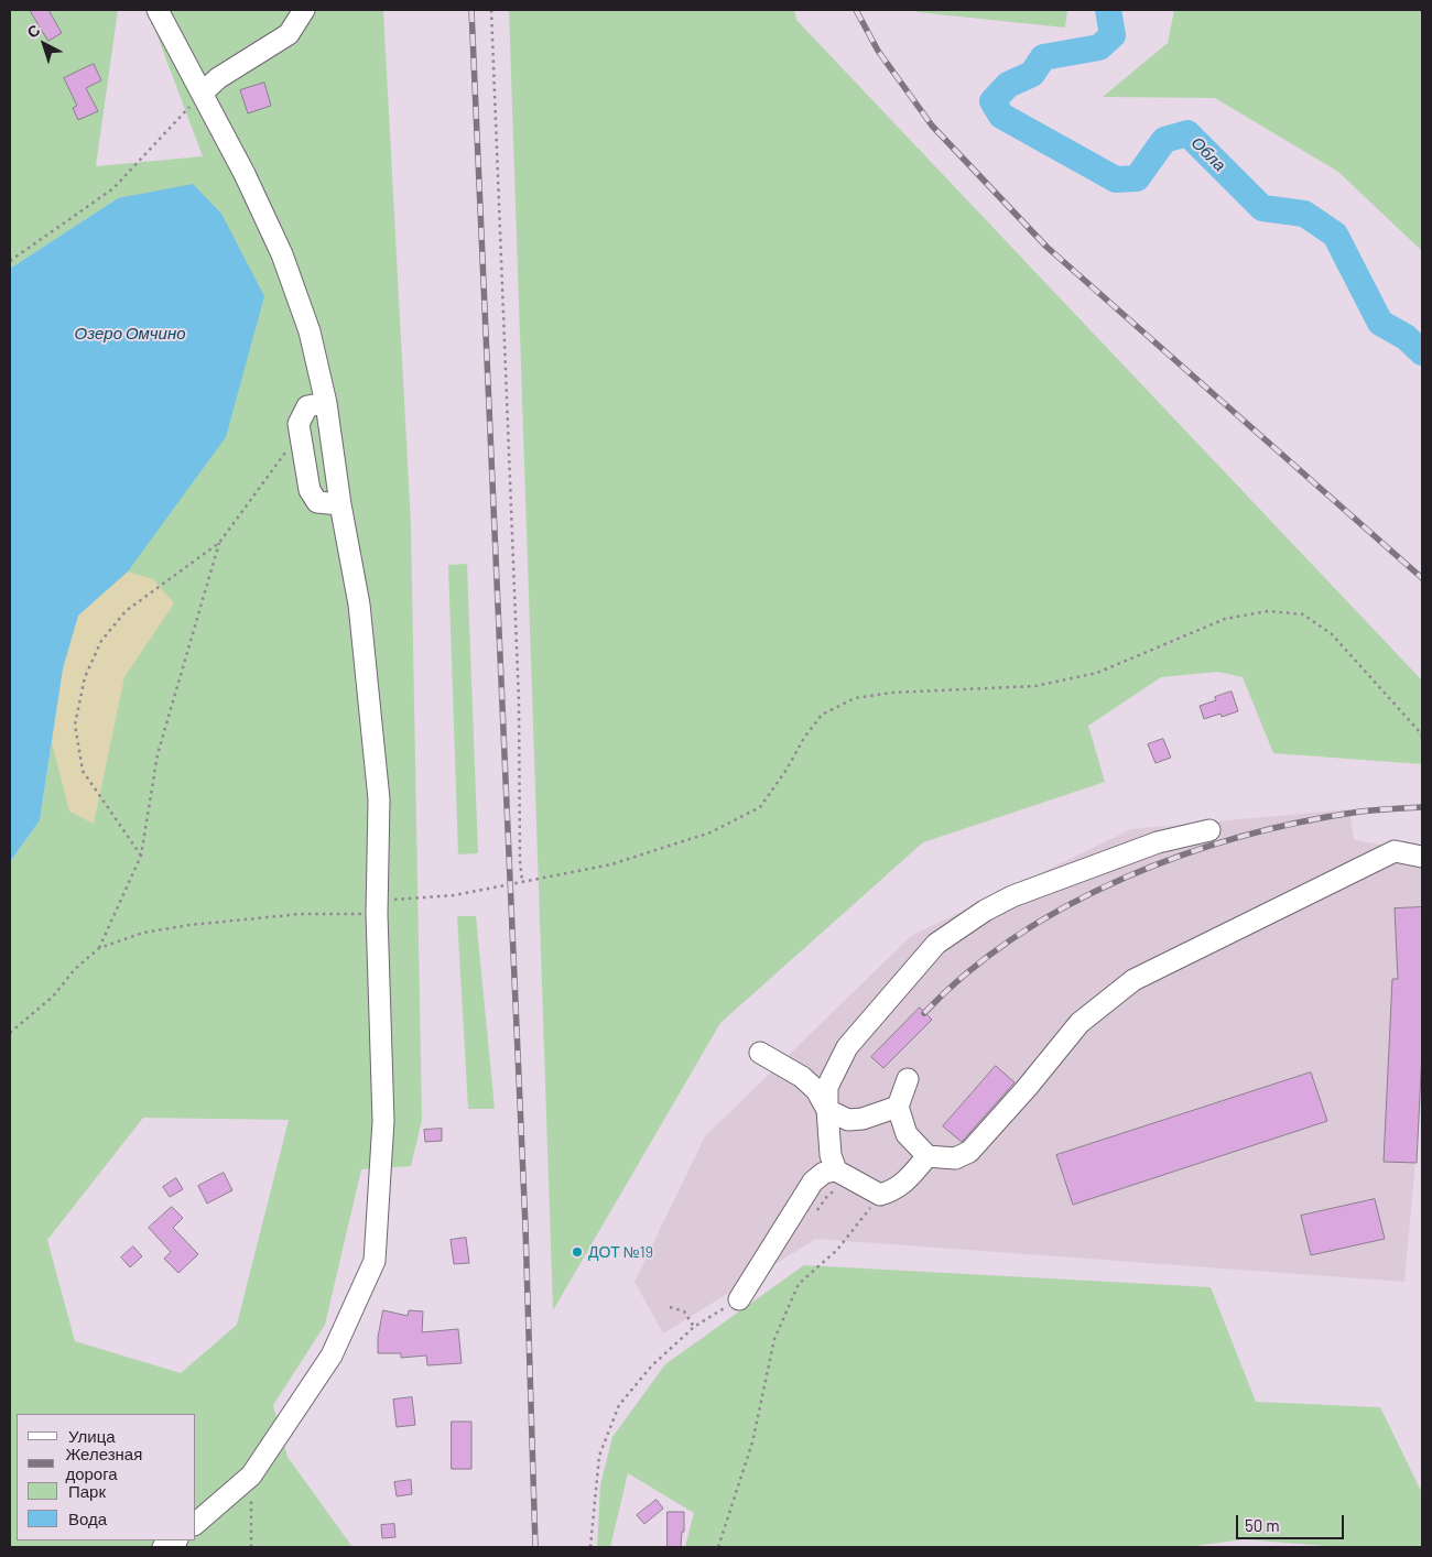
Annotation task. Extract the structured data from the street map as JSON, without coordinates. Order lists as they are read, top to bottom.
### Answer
{
  "water": ["Обла", "Озеро Омчино"],
  "places": ["ДОТ №19"],
  "legend": [
    "Улица",
    "Железная дорога",
    "Парк",
    "Вода"
  ],
  "scale_bar": "50 m",
  "north": "top left"
}
